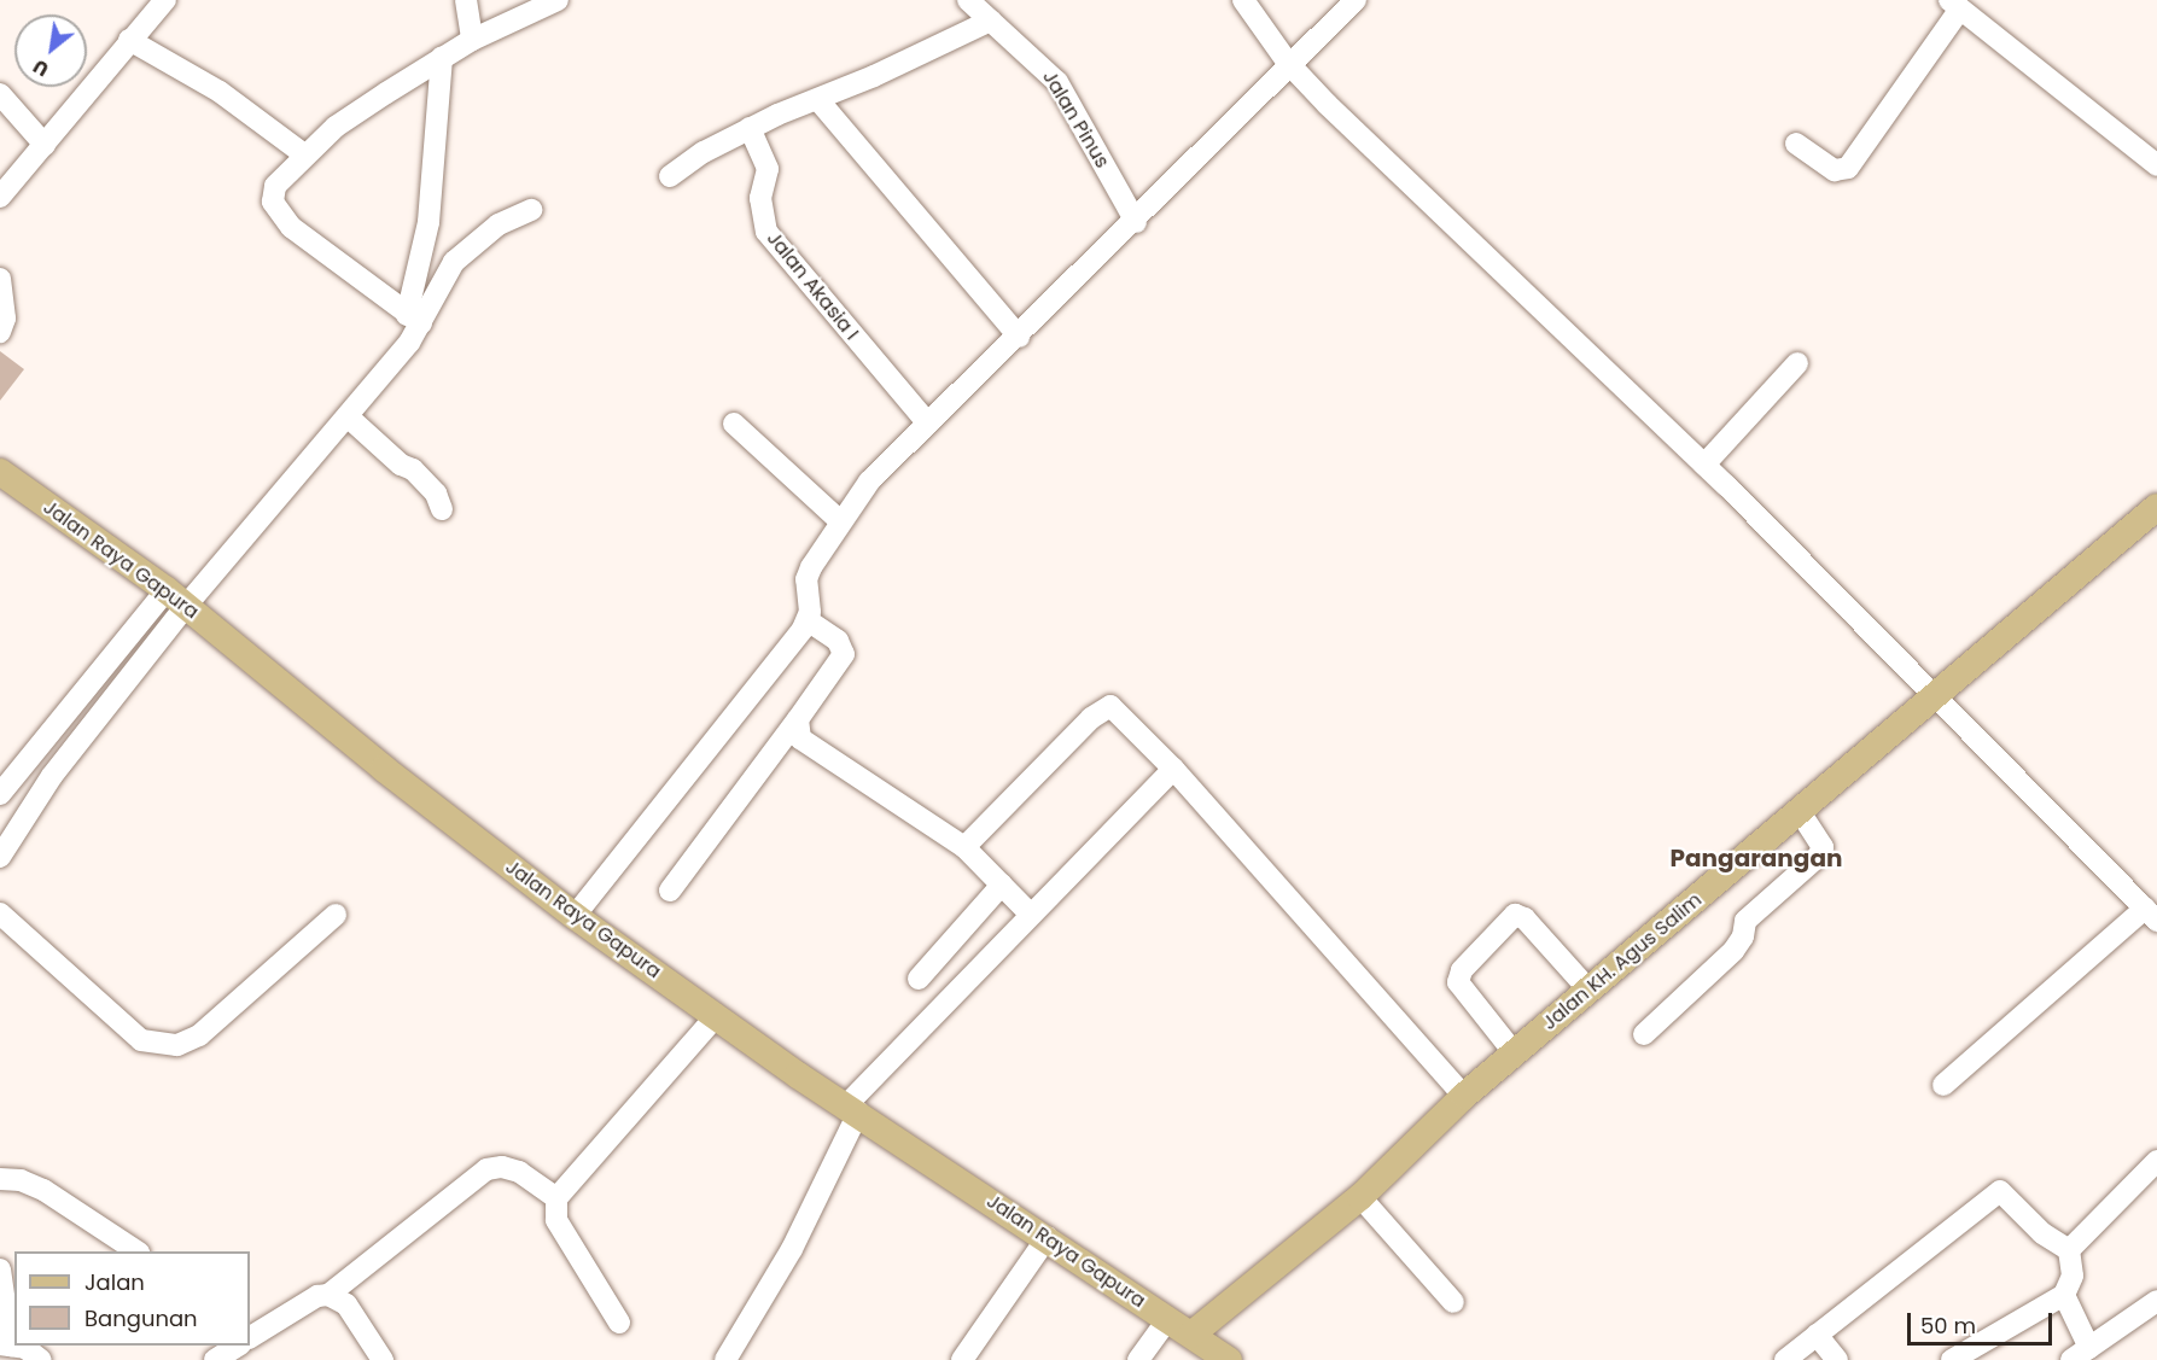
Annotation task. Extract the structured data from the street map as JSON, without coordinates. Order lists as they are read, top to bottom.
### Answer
{
  "streets": {
    "main road": ["Jalan Raya Gapura", "Jalan KH. Agus Salim"],
    "street": ["Jalan Pinus", "Jalan Akasia I"]
  },
  "crossings": [
    ["Jalan Raya Gapura", "Jalan KH. Agus Salim"]
  ],
  "districts": ["Pangarangan"],
  "legend": ["Jalan", "Bangunan"],
  "scale_bar": "50 m",
  "north": "bottom left"
}
